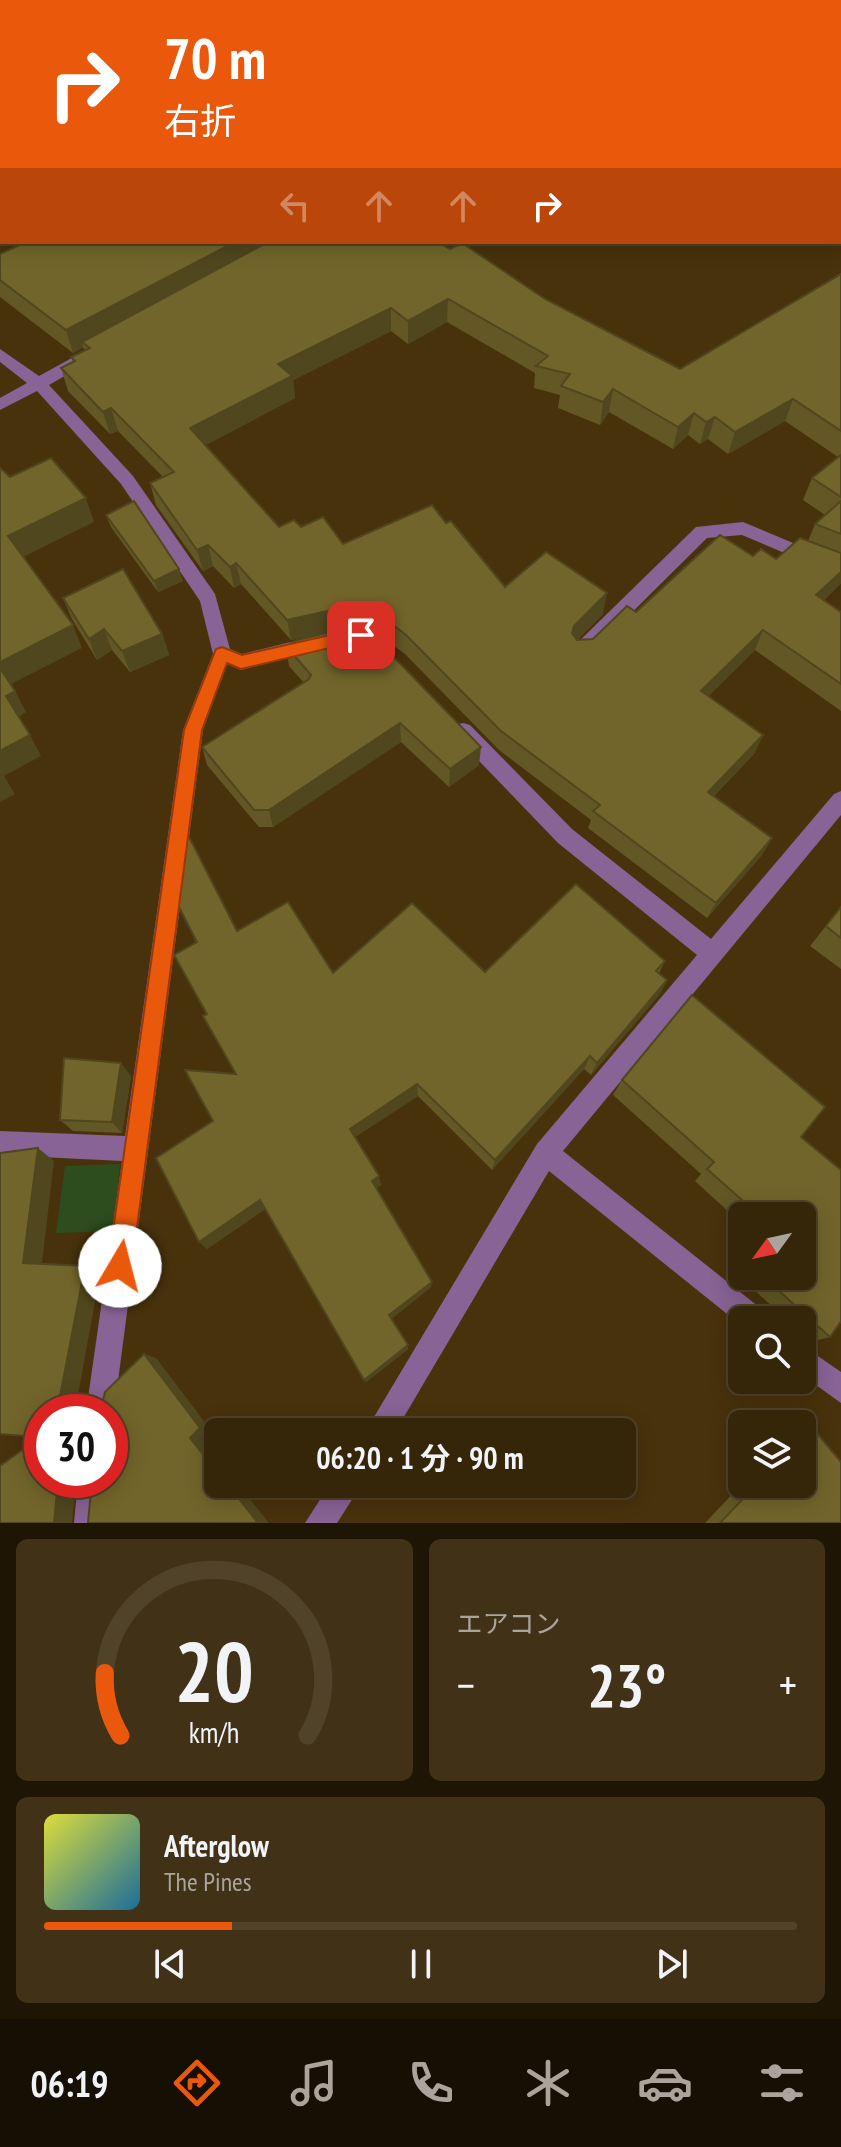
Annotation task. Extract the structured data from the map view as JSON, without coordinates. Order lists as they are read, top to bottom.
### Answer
{
  "north": "bottom left",
  "page": {
    "turn": ["70 m", "右折"],
    "limit": "30",
    "trip": "06:20 · 1 分 · 90 m",
    "tile": "エアコン",
    "heat": ["−", "23°", "+"],
    "song": ["Afterglow", "The Pines"],
    "tabs": "06:19",
    "gauge": ["20", "km/h"]
  }
}
